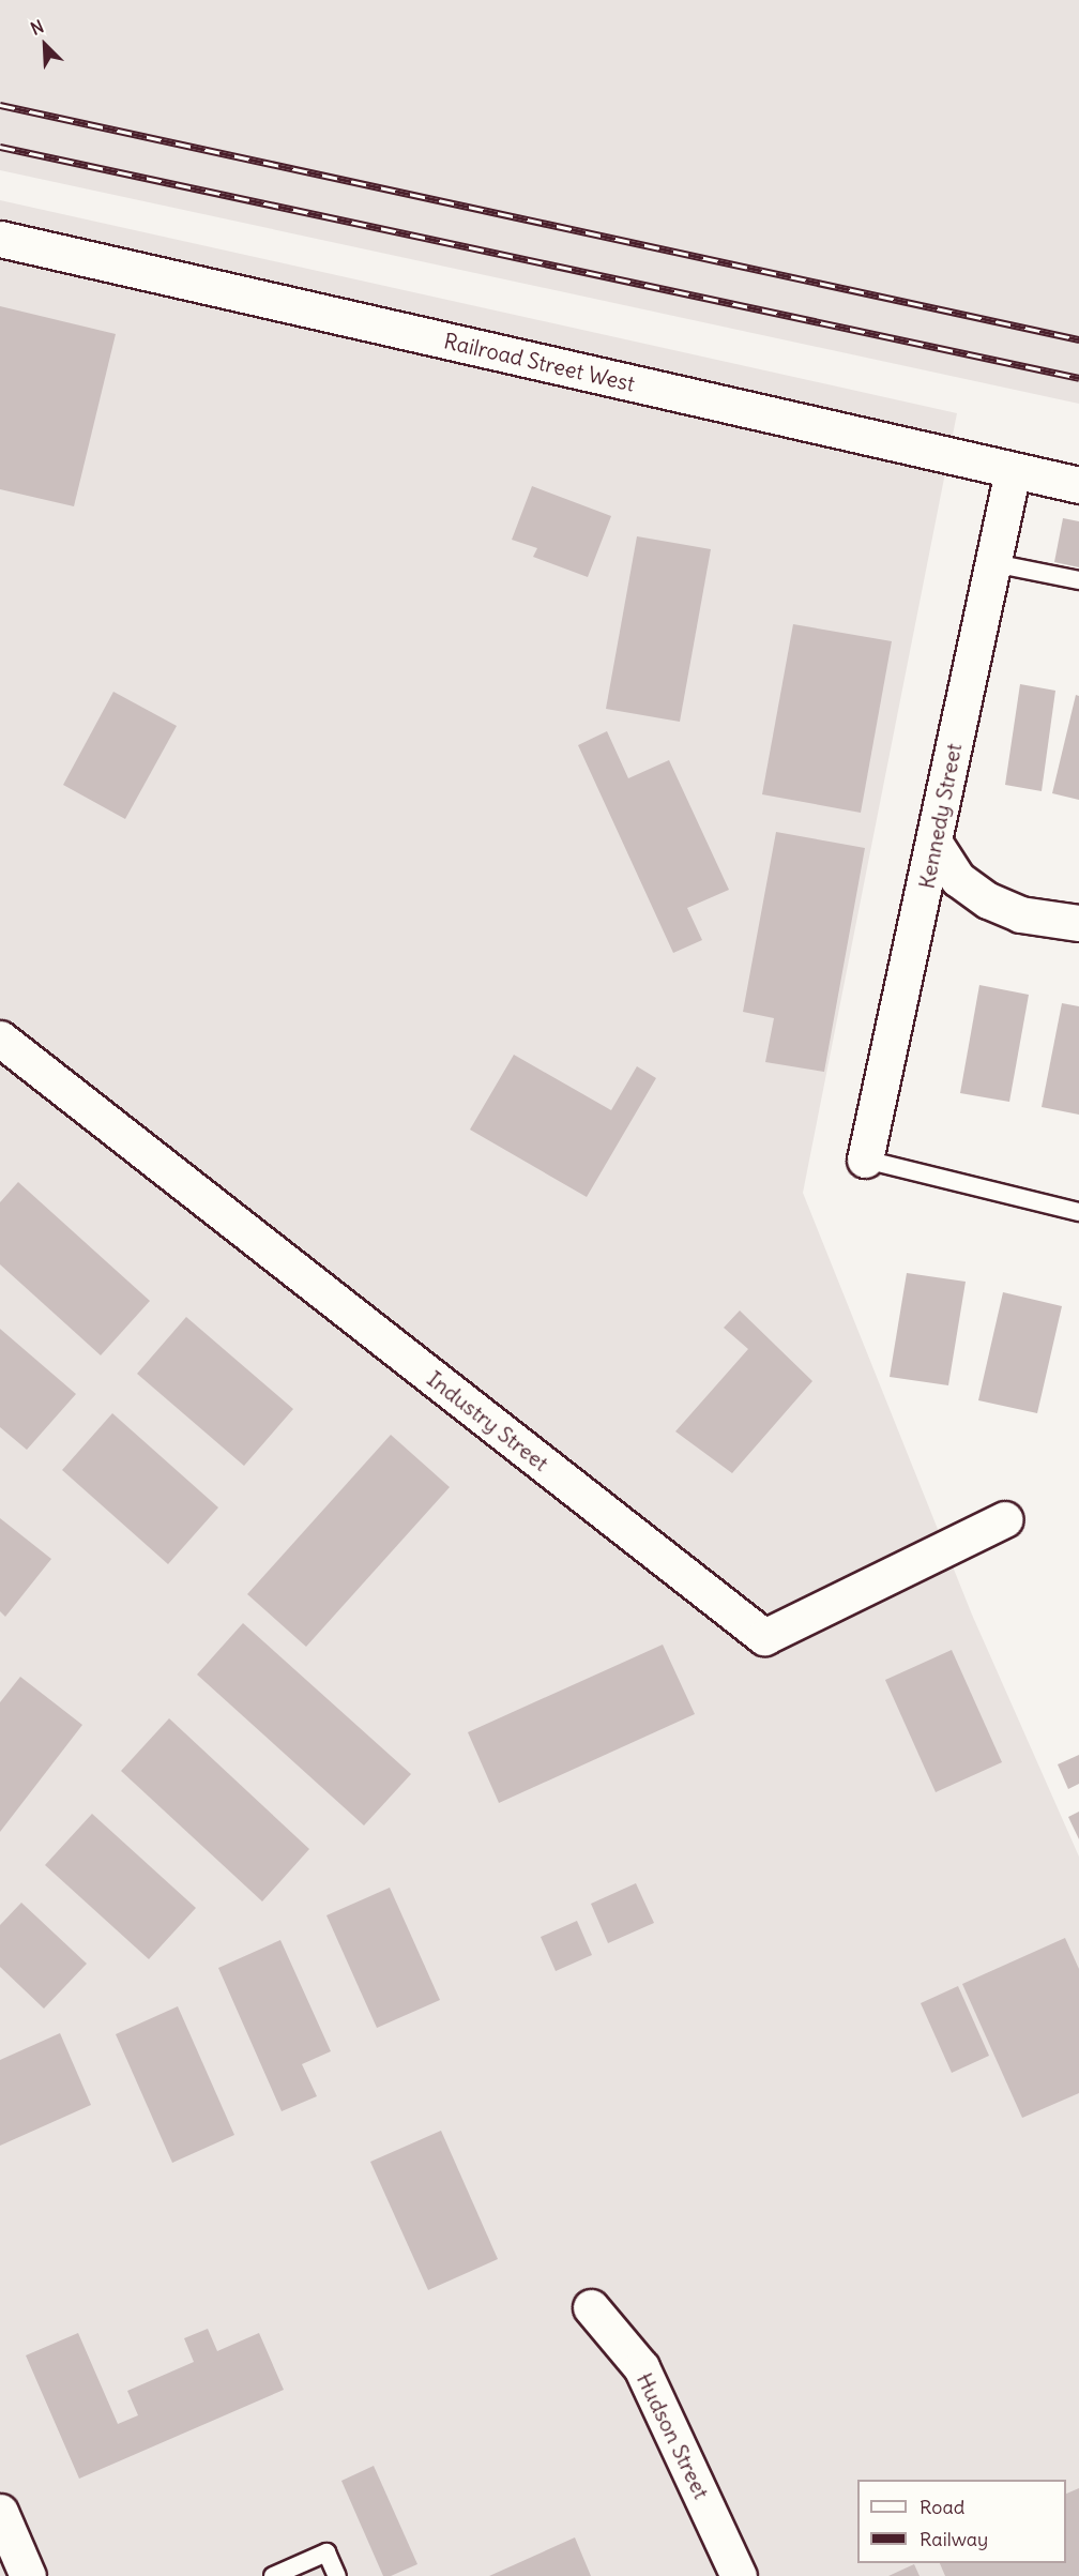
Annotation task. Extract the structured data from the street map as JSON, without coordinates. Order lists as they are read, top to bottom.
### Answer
{
  "streets": {
    "street": [
      "Railroad Street West",
      "Kennedy Street",
      "Industry Street",
      "Hudson Street"
    ]
  },
  "crossings": [
    ["Railroad Street West", "Kennedy Street"]
  ],
  "legend": ["Road", "Railway"],
  "north": "top left"
}
